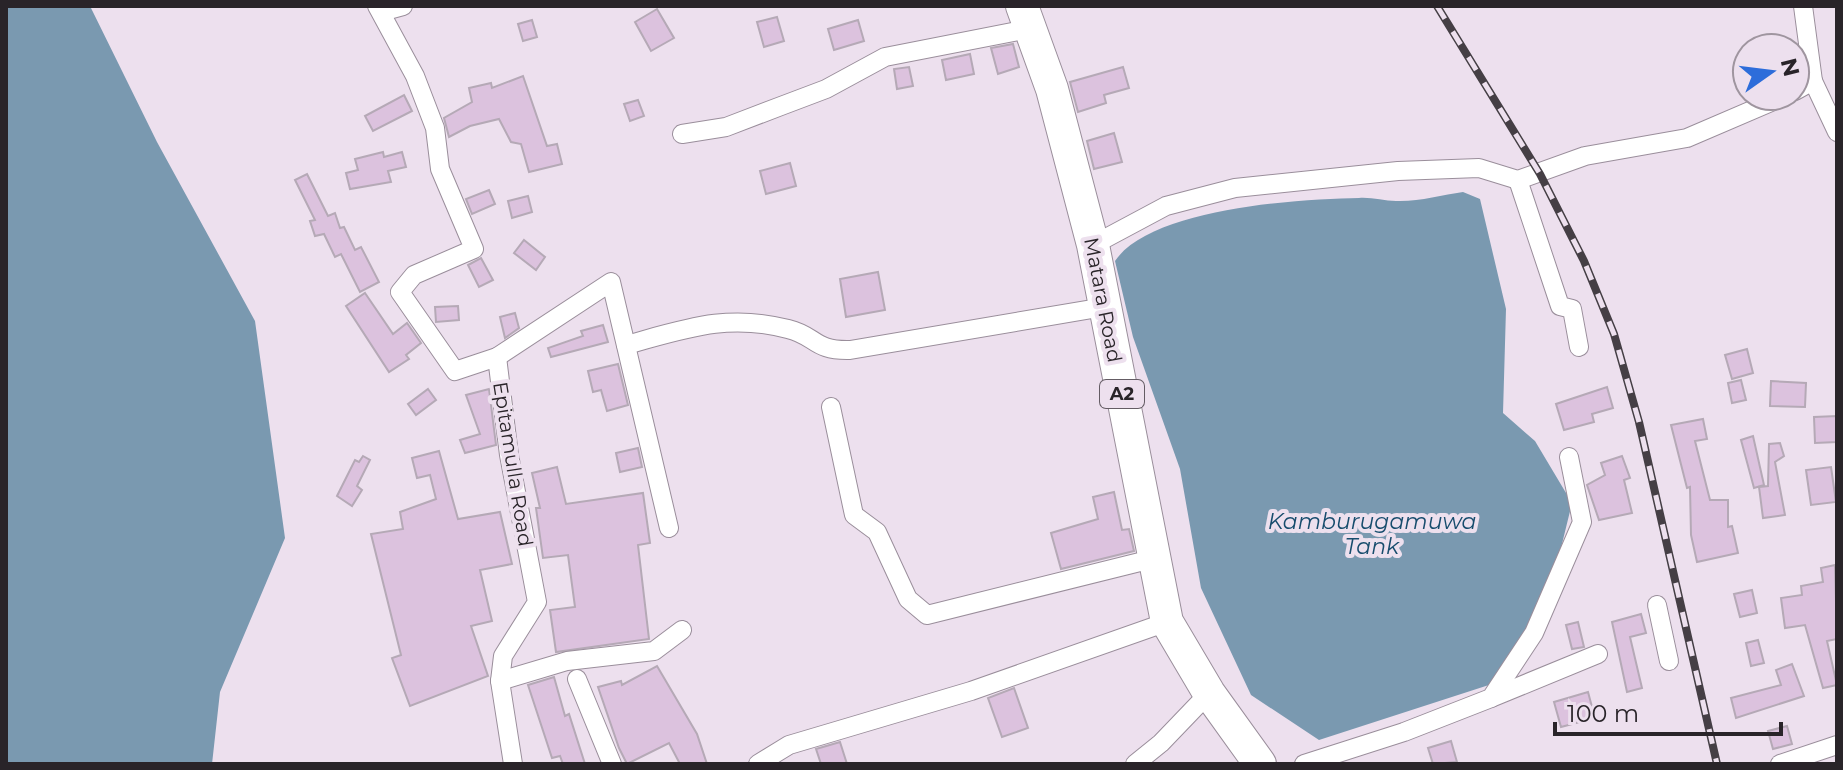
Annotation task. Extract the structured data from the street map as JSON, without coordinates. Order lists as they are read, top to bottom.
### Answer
{
  "streets": {
    "highway": ["Matara Road", "A2"],
    "street": ["Epitamulla Road"]
  },
  "water": ["Kamburugamuwa Tank"],
  "scale_bar": "100 m",
  "north": "right"
}
